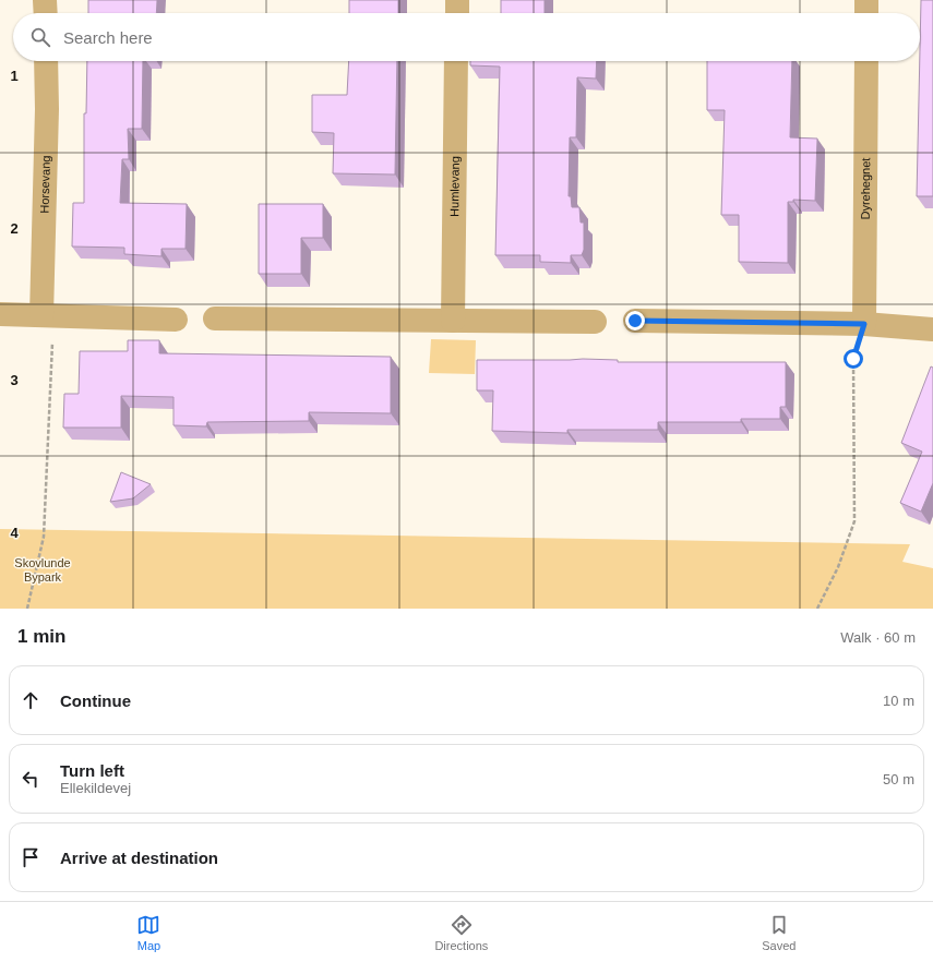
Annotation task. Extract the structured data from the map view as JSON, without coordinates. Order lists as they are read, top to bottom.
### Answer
{
  "streets": {
    "street": ["Horsevang", "Humlevang", "Dyrehegnet"]
  },
  "parks": ["Skovlunde Bypark"],
  "page": {
    "search": "Search here",
    "heading": ["1 min", "Walk · 60 m"],
    "list": [
      ["Continue", "10 m"],
      ["Turn left", "Ellekildevej", "50 m"],
      "Arrive at destination"
    ],
    "nav": ["Map", "Directions", "Saved"]
  },
  "grid": {
    "rows": [
      "1",
      "2",
      "3",
      "4"
    ]
  }
}
